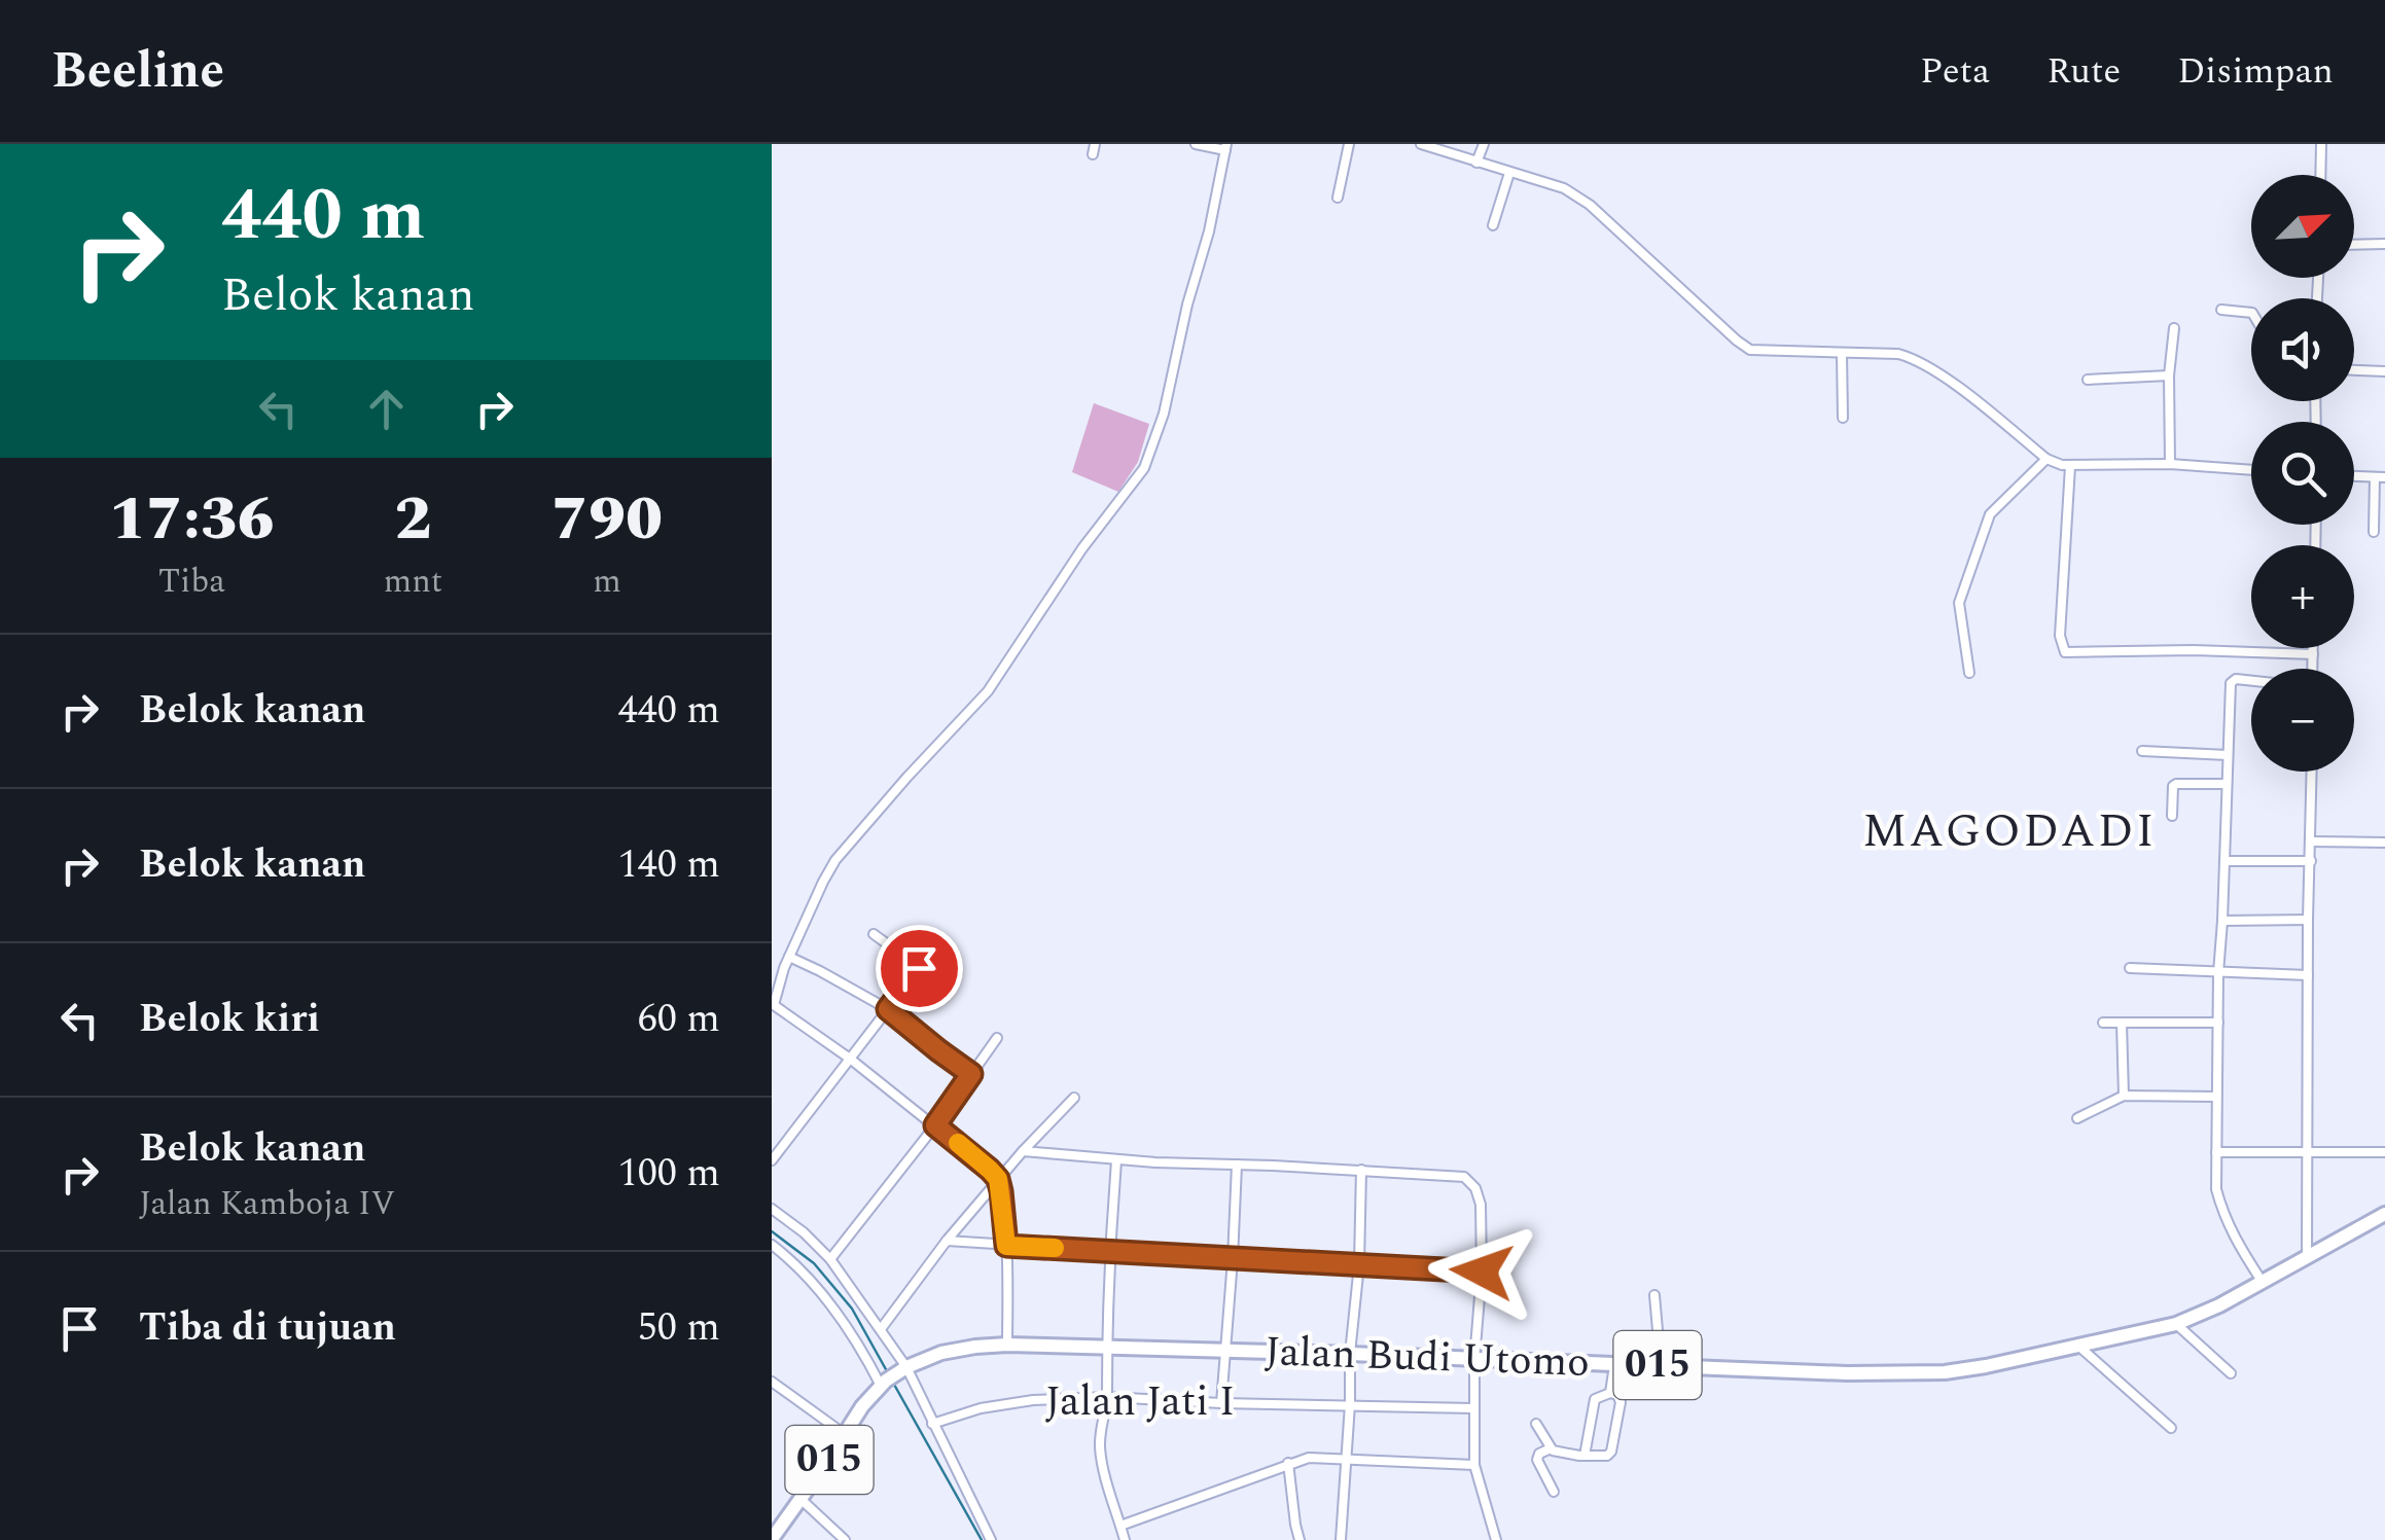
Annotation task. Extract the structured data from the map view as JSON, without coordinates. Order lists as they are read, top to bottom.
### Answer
{
  "streets": {
    "main road": ["Jalan Budi Utomo", "015"],
    "street": ["Jalan Jati I"]
  },
  "districts": ["MAGODADI"],
  "north": "top right",
  "page": {
    "header": "Beeline",
    "nav": ["Peta", "Rute", "Disimpan"],
    "turn": ["440 m", "Belok kanan"],
    "map_buttons": ["+", "−"],
    "eta": [
      "17:36",
      "Tiba",
      "2",
      "mnt",
      "790",
      "m"
    ],
    "list": [
      {
        "name": "Belok kanan",
        "value": "440 m"
      },
      {
        "name": "Belok kanan",
        "value": "140 m"
      },
      {
        "name": "Belok kiri",
        "value": "60 m"
      },
      {
        "name": "Belok kanan",
        "note": "Jalan Kamboja IV",
        "value": "100 m"
      },
      {
        "name": "Tiba di tujuan",
        "value": "50 m"
      }
    ]
  }
}
